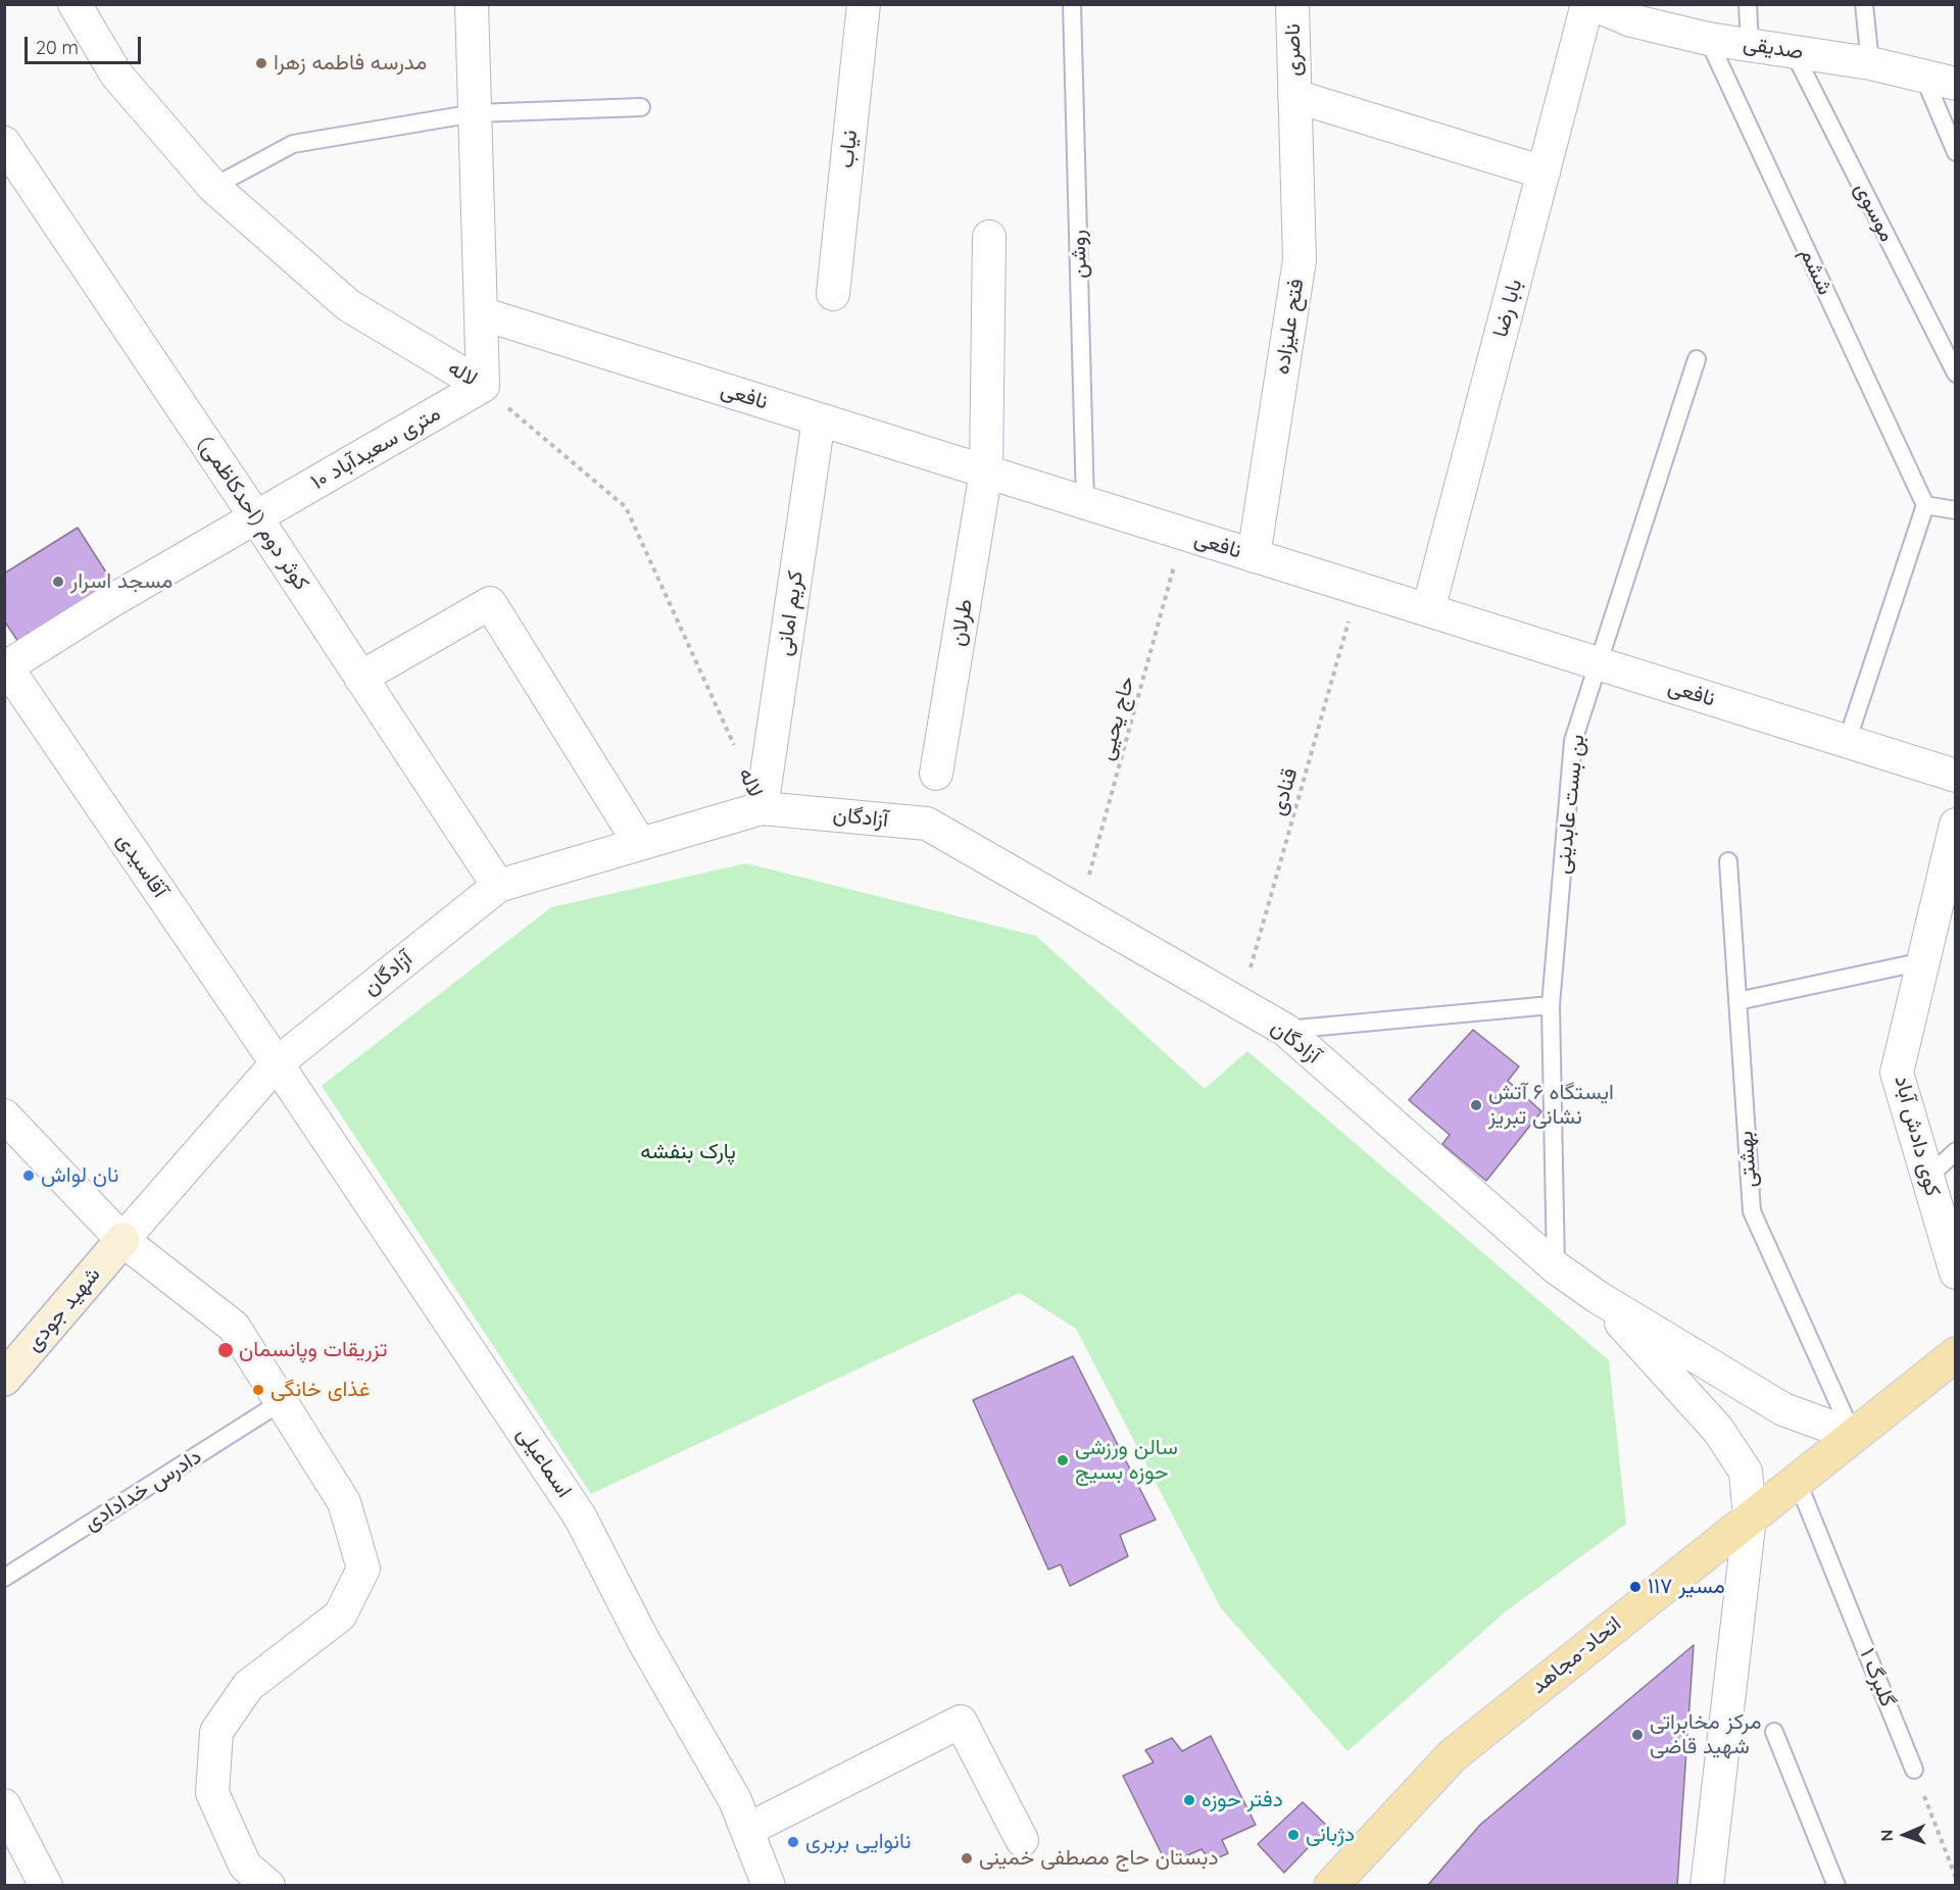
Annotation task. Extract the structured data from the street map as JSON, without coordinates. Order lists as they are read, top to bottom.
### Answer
{
  "streets": {
    "main road": ["اتحاد-مجاهد"],
    "street": [
      "صدیقی",
      "ناصری",
      "نیاب",
      "بابا رضا",
      "فتح علیزاده",
      "لاله",
      "نافعی",
      "۱۰ متری سعیدآباد",
      "کوثر دوم (احدکاظمی)",
      "کریم امانی",
      "طرلان",
      "آزادگان",
      "آقاسیدی",
      "کوی دادش آباد",
      "شهید جودی",
      "اسماعیلی"
    ],
    "lane": [
      "موسوی",
      "روشن",
      "ششم",
      "بن بست عابدینی",
      "بهشتی",
      "دادرس خدادادی",
      "گلبرگ ۱"
    ],
    "path": ["حاج یحیی", "قنادی"]
  },
  "crossings": [
    ["صدیقی", "موسوی"],
    ["صدیقی", "ششم"],
    ["ناصری", "فتح علیزاده"],
    ["روشن", "نافعی"],
    ["بابا رضا", "نافعی"],
    ["فتح علیزاده", "نافعی"],
    ["لاله", "۱۰ متری سعیدآباد"],
    ["نافعی", "کریم امانی"],
    ["نافعی", "طرلان"],
    ["نافعی", "حاج یحیی"],
    ["نافعی", "قنادی"],
    ["نافعی", "بن بست عابدینی"],
    ["۱۰ متری سعیدآباد", "کوثر دوم (احدکاظمی)"],
    ["۱۰ متری سعیدآباد", "آقاسیدی"],
    ["کوثر دوم (احدکاظمی)", "آزادگان"],
    ["کریم امانی", "آزادگان"],
    ["حاج یحیی", "آزادگان"],
    ["قنادی", "آزادگان"],
    ["بن بست عابدینی", "آزادگان"],
    ["آزادگان", "آقاسیدی"],
    ["آزادگان", "شهید جودی"],
    ["آزادگان", "اسماعیلی"],
    ["آقاسیدی", "اسماعیلی"],
    ["بهشتی", "اتحاد-مجاهد"],
    ["اتحاد-مجاهد", "گلبرگ ۱"]
  ],
  "parks": ["پارک بنفشه"],
  "places": [
    "مدرسه فاطمه زهرا",
    "مسجد اسرار",
    "ایستگاه ۶ آتش نشانی تبریز",
    "نان لواش",
    "تزریقات وپانسمان",
    "غذای خانگی",
    "سالن ورزشی حوزه بسیج",
    "مسیر ۱۱۷",
    "مرکز مخابراتی شهید قاضی",
    "دفتر حوزه",
    "دژبانی",
    "نانوایی بربری",
    "دبستان حاج مصطفی خمینی"
  ],
  "scale_bar": "20 m",
  "north": "left"
}
